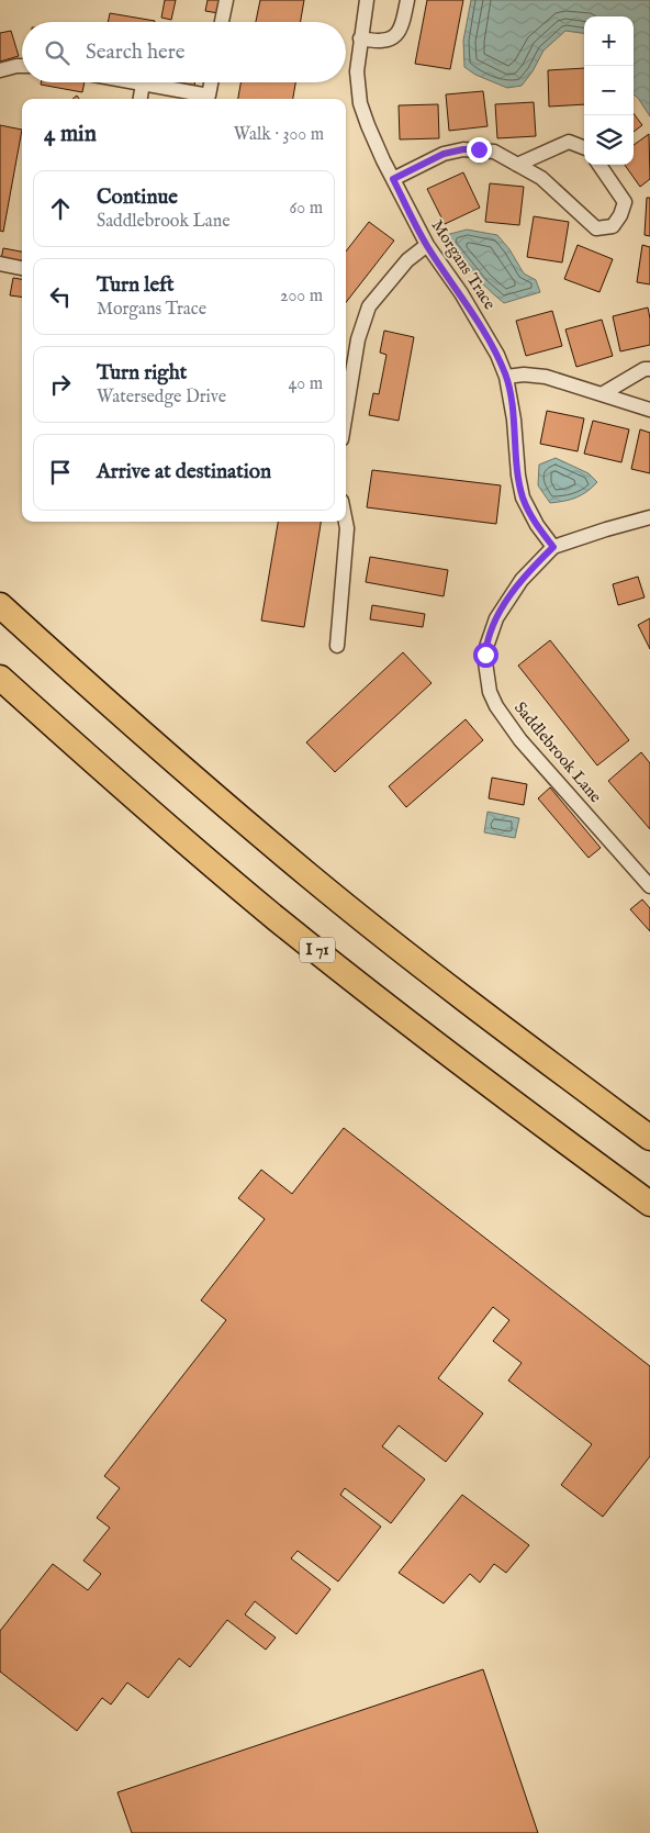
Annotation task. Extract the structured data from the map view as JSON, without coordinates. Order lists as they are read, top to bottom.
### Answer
{
  "streets": {
    "highway": ["I 71"],
    "street": ["Morgans Trace", "Saddlebrook Lane"]
  },
  "crossings": [
    ["Morgans Trace", "Saddlebrook Lane"]
  ],
  "page": {
    "map_buttons": ["+", "−"],
    "search": "Search here",
    "heading": ["4 min", "Walk · 300 m"],
    "list": [
      ["Continue", "Saddlebrook Lane", "60 m"],
      ["Turn left", "Morgans Trace", "200 m"],
      ["Turn right", "Watersedge Drive", "40 m"],
      "Arrive at destination"
    ]
  }
}
